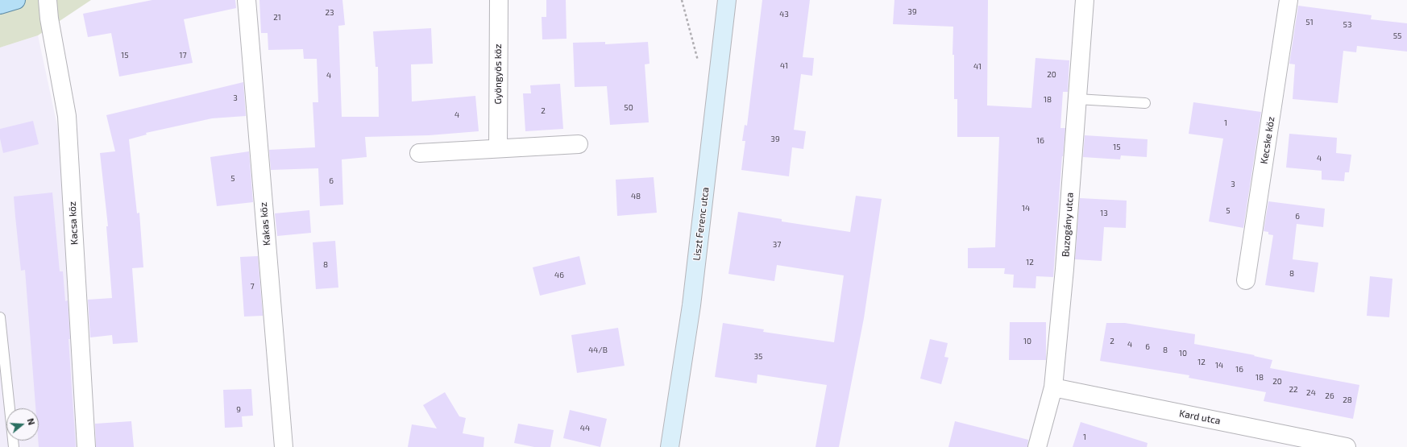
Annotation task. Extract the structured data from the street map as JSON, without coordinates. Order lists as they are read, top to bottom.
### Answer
{
  "streets": {
    "street": [
      "Gyöngyös köz",
      "Kecske köz",
      "Kacsa köz",
      "Kakas köz",
      "Liszt Ferenc utca",
      "Buzogány utca",
      "Kard utca"
    ]
  },
  "crossings": [
    ["Buzogány utca", "Kard utca"]
  ],
  "house_numbers": [
    "39",
    "23",
    "43",
    "21",
    "51",
    "53",
    "55",
    "15",
    "17",
    "41",
    "41",
    "20",
    "4",
    "3",
    "18",
    "50",
    "2",
    "4",
    "1",
    "39",
    "16",
    "15",
    "4",
    "5",
    "6",
    "3",
    "48",
    "14",
    "5",
    "13",
    "6",
    "37",
    "12",
    "8",
    "8",
    "46",
    "7",
    "10",
    "2",
    "4",
    "6",
    "44/B",
    "8",
    "10",
    "35",
    "12",
    "14",
    "16",
    "18",
    "20",
    "22",
    "24",
    "26",
    "28",
    "9",
    "44",
    "1"
  ],
  "north": "right"
}
